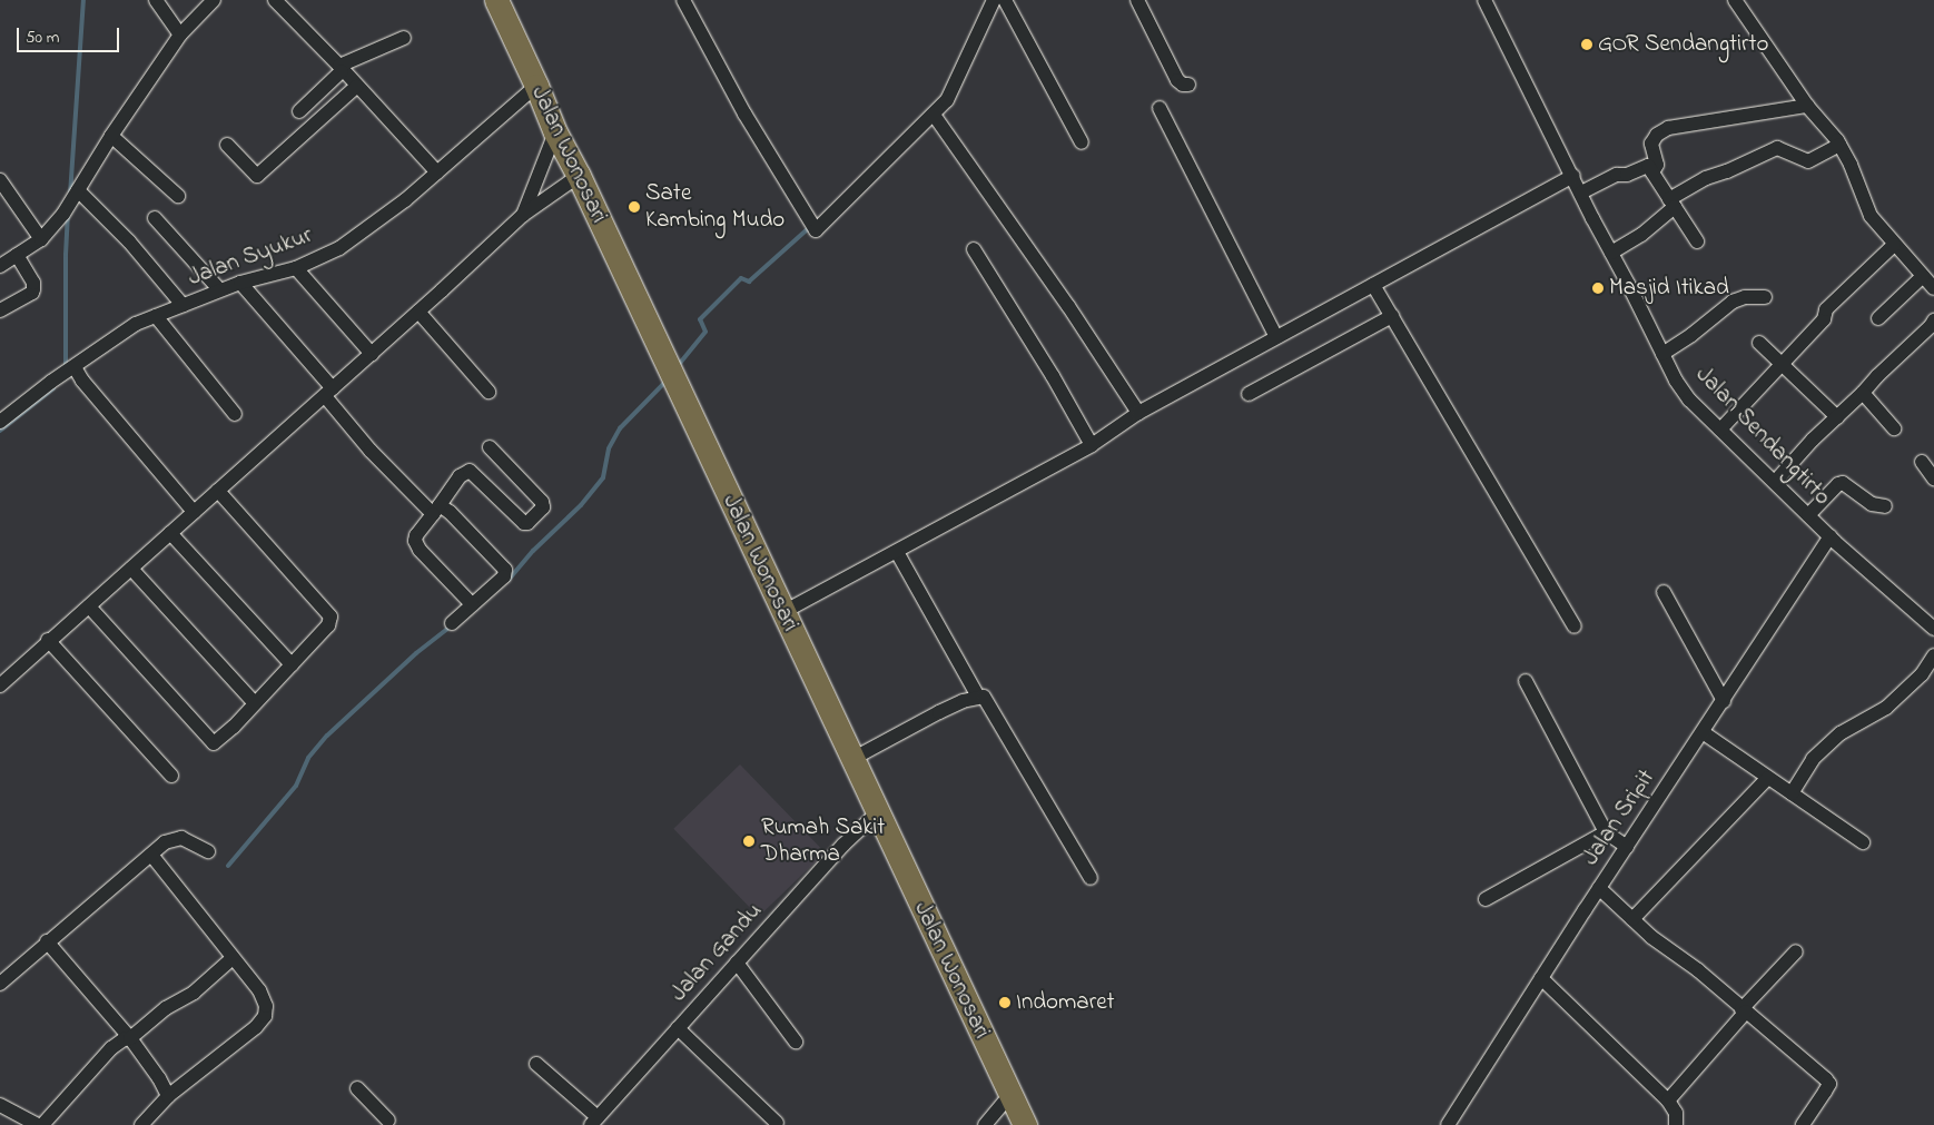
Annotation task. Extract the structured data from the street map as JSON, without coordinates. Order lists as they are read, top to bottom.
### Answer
{
  "streets": {
    "highway": ["Jalan Wonosari"],
    "street": [
      "Jalan Syukur",
      "Jalan Sendangtirto",
      "Jalan Sripit",
      "Jalan Gandu"
    ]
  },
  "crossings": [
    ["Jalan Wonosari", "Jalan Syukur"],
    ["Jalan Wonosari", "Jalan Gandu"],
    ["Jalan Sendangtirto", "Jalan Sripit"]
  ],
  "places": [
    "GOR Sendangtirto",
    "Sate Kambing Mudo",
    "Masjid Itikad",
    "Rumah Sakit Dharma",
    "Indomaret"
  ],
  "scale_bar": "50 m"
}
